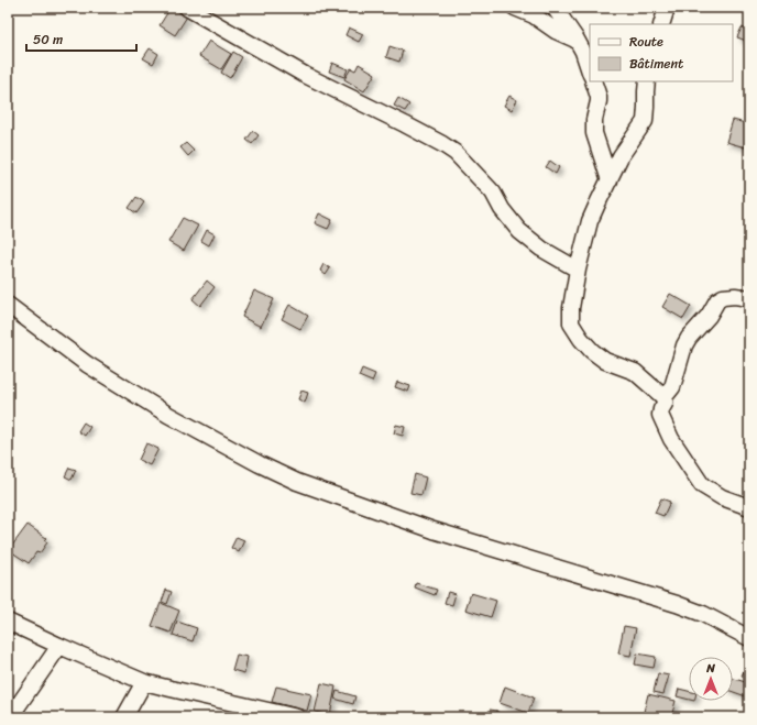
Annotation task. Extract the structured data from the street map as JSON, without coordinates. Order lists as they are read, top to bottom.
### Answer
{
  "legend": ["Route", "Bâtiment"],
  "scale_bar": "50 m",
  "north": "top"
}
